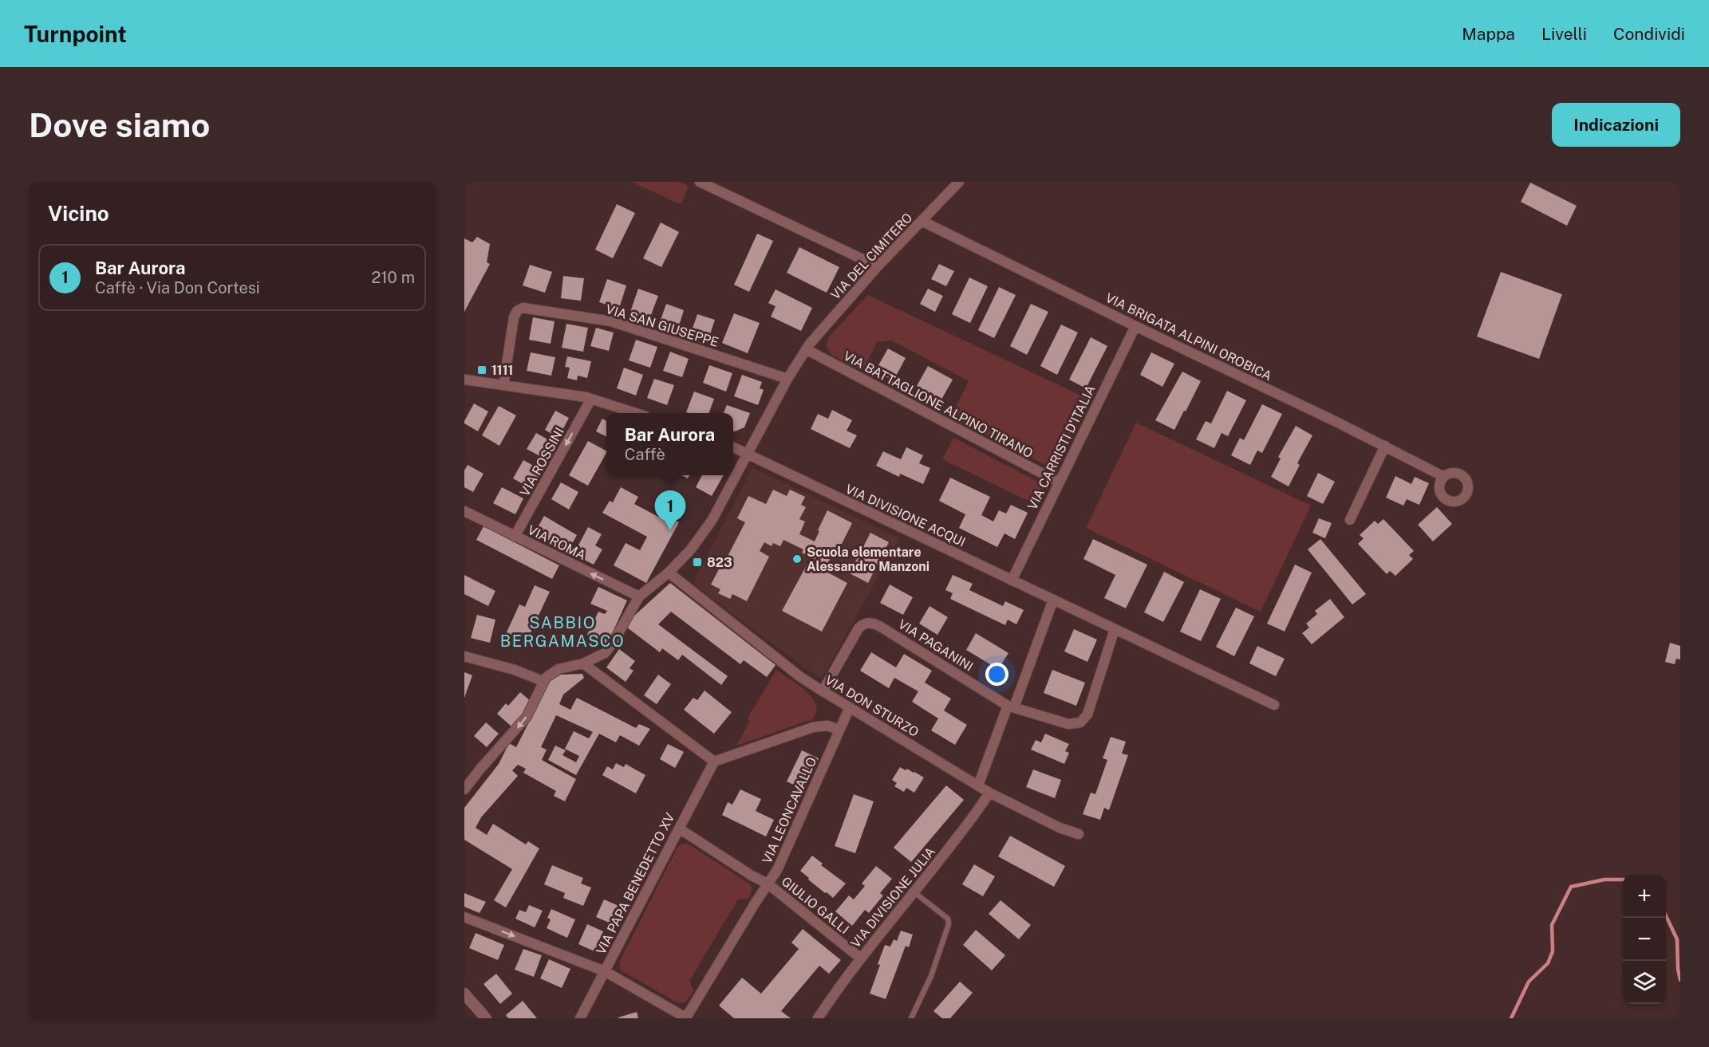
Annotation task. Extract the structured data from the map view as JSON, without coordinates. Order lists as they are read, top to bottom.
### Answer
{
  "streets": {
    "street": [
      "VIA DEL CIMITERO",
      "VIA SAN GIUSEPPE",
      "VIA BRIGATA ALPINI OROBICA",
      "VIA BATTAGLIONE ALPINO TIRANO",
      "VIA CARRISTI D'ITALIA",
      "VIA ROSSINI",
      "VIA DIVISIONE ACQUI",
      "VIA ROMA",
      "VIA PAGANINI",
      "VIA DON STURZO",
      "VIA LEONCAVALLO",
      "VIA PAPA BENEDETTO XV",
      "VIA DIVISIONE JULIA",
      "GIULIO GALLI"
    ]
  },
  "crossings": [
    ["VIA DEL CIMITERO", "VIA SAN GIUSEPPE"],
    ["VIA DEL CIMITERO", "VIA BRIGATA ALPINI OROBICA"],
    ["VIA DEL CIMITERO", "VIA BATTAGLIONE ALPINO TIRANO"],
    ["VIA DEL CIMITERO", "VIA DIVISIONE ACQUI"],
    ["VIA DEL CIMITERO", "VIA ROMA"],
    ["VIA DEL CIMITERO", "VIA DON STURZO"],
    ["VIA BRIGATA ALPINI OROBICA", "VIA CARRISTI D'ITALIA"],
    ["VIA BATTAGLIONE ALPINO TIRANO", "VIA CARRISTI D'ITALIA"],
    ["VIA CARRISTI D'ITALIA", "VIA DIVISIONE ACQUI"],
    ["VIA ROSSINI", "VIA ROMA"],
    ["VIA DIVISIONE ACQUI", "VIA PAGANINI"],
    ["VIA PAGANINI", "VIA DON STURZO"],
    ["VIA DON STURZO", "VIA LEONCAVALLO"],
    ["VIA DON STURZO", "VIA DIVISIONE JULIA"],
    ["VIA LEONCAVALLO", "GIULIO GALLI"],
    ["VIA PAPA BENEDETTO XV", "GIULIO GALLI"],
    ["VIA DIVISIONE JULIA", "GIULIO GALLI"]
  ],
  "one_way": ["VIA ROSSINI", "VIA ROMA"],
  "districts": ["SABBIO BERGAMASCO"],
  "places": {
    "transit": ["1111", "823"],
    "other": ["Scuola elementare Alessandro Manzoni"]
  },
  "page": {
    "header": "Turnpoint",
    "nav": ["Mappa", "Livelli", "Condividi"],
    "buttons": "Indicazioni",
    "title": "Dove siamo",
    "heading": "Vicino",
    "list": [
      {
        "mark": "1",
        "name": "Bar Aurora",
        "note": "Caffè · Via Don Cortesi",
        "value": "210 m"
      }
    ],
    "popup": ["Bar Aurora", "Caffè"],
    "pins": "1",
    "map_buttons": ["+", "−"]
  }
}
